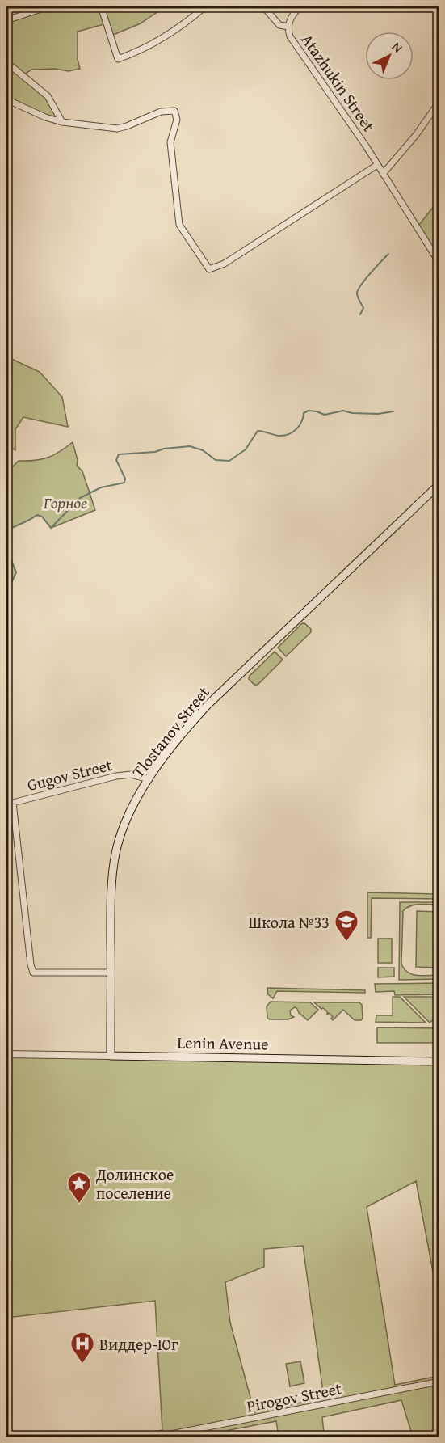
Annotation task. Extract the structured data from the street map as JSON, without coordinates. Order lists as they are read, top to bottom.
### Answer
{
  "streets": {
    "main road": ["Tlostanov Street", "Lenin Avenue"],
    "street": ["Atazhukin Street", "Gugov Street", "Pirogov Street"]
  },
  "crossings": [
    ["Tlostanov Street", "Gugov Street"],
    ["Tlostanov Street", "Lenin Avenue"]
  ],
  "parks": ["Горное"],
  "places": {
    "school or university": ["Школа №33"],
    "place": ["Долинское поселение"],
    "hospital": ["Виддер-Юг"]
  },
  "north": "top right"
}
